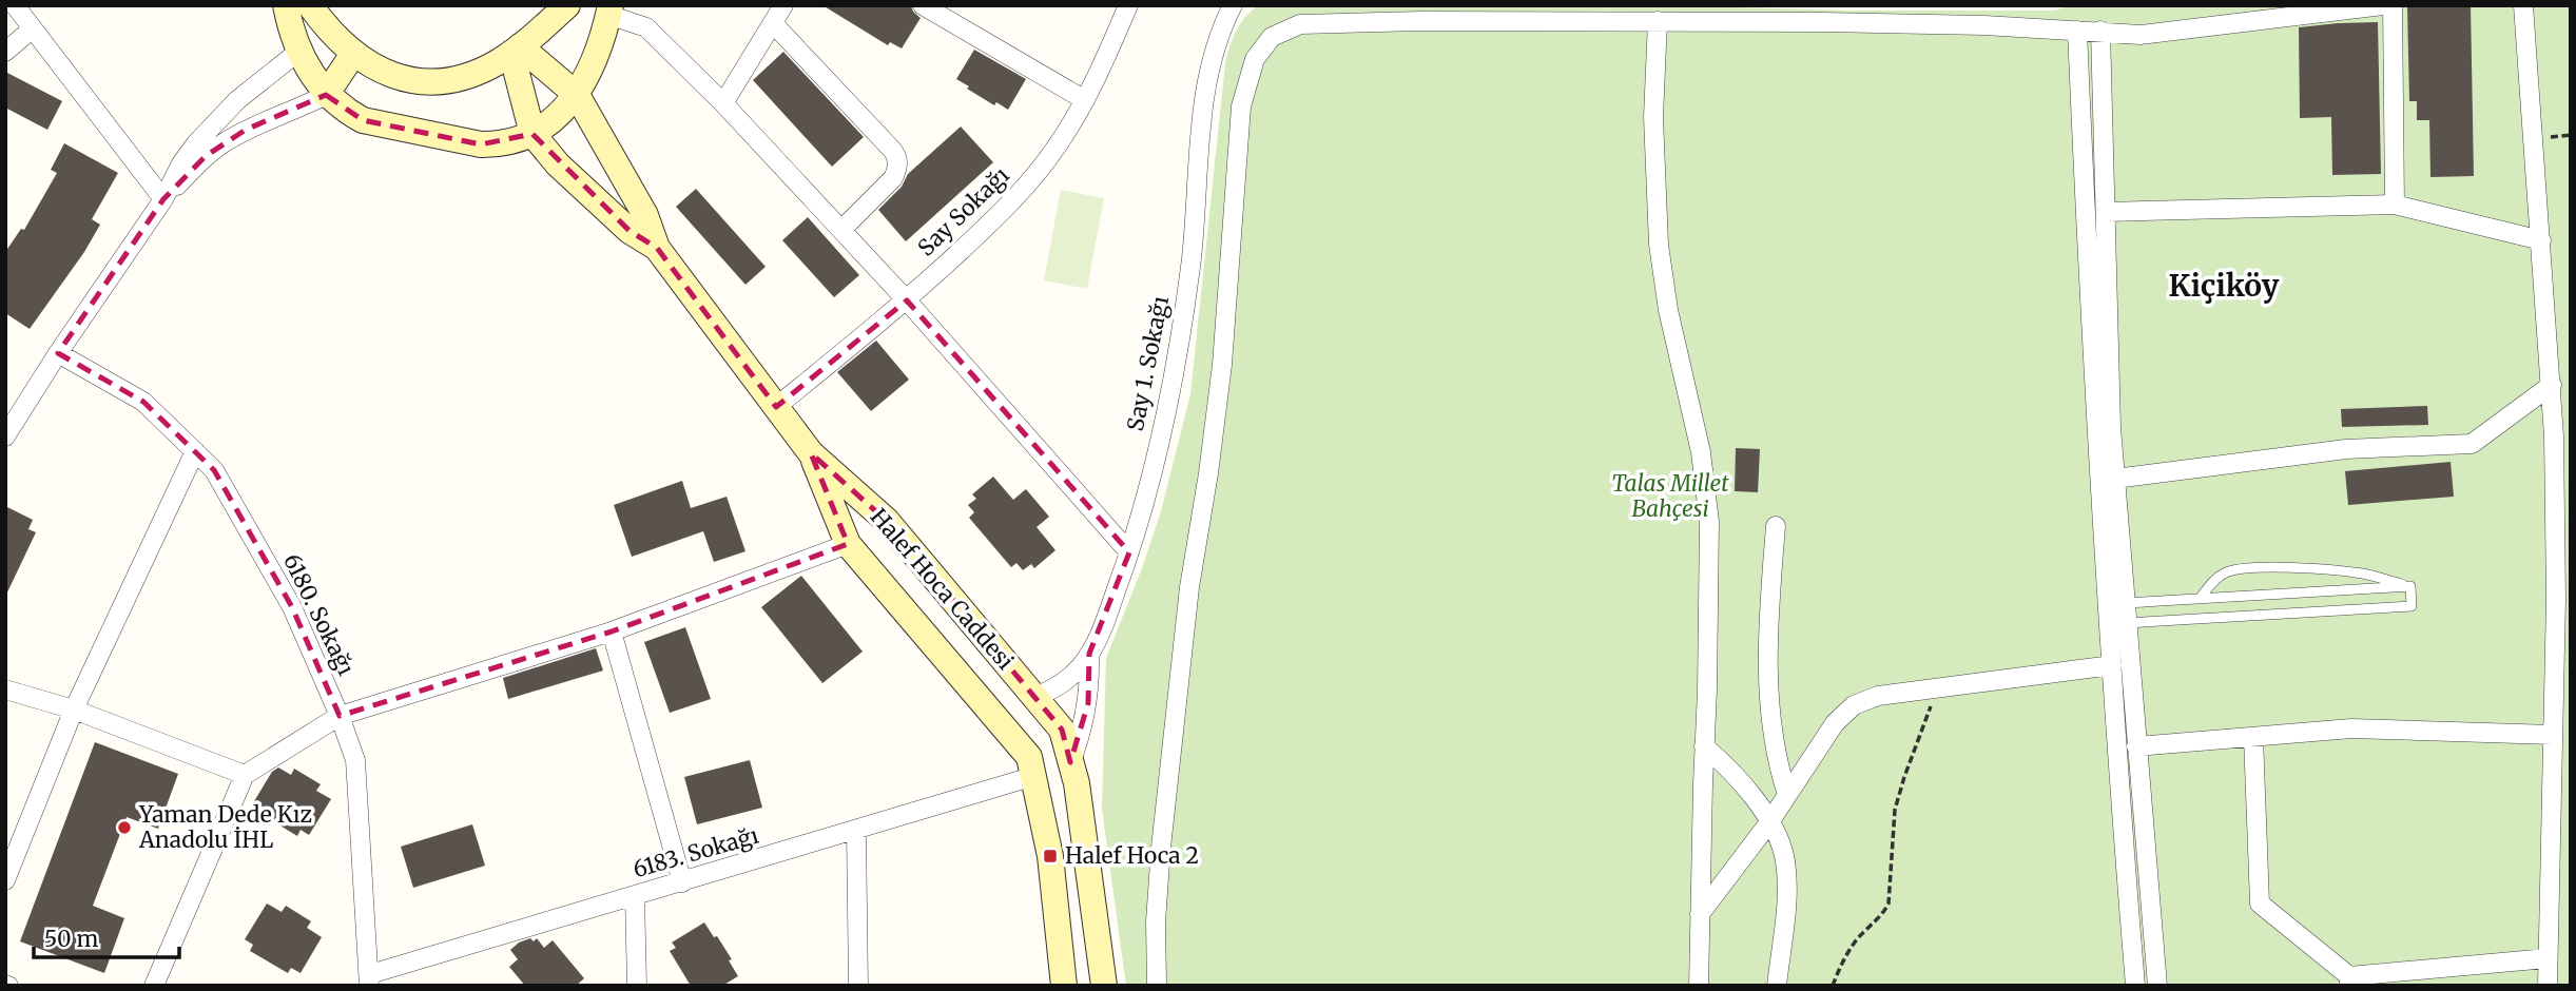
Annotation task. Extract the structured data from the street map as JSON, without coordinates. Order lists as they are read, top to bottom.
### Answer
{
  "streets": {
    "main road": ["Halef Hoca Caddesi"],
    "street": [
      "Say Sokağı",
      "Say 1. Sokağı",
      "6180. Sokağı",
      "6183. Sokağı"
    ]
  },
  "crossings": [
    ["Say 1. Sokağı", "Halef Hoca Caddesi"],
    ["Halef Hoca Caddesi", "6183. Sokağı"],
    ["6180. Sokağı", "6183. Sokağı"]
  ],
  "districts": ["Kiçiköy"],
  "parks": ["Talas Millet Bahçesi"],
  "places": {
    "other": ["Yaman Dede Kız Anadolu İHL"],
    "transit": ["Halef Hoca 2"]
  },
  "scale_bar": "50 m"
}
